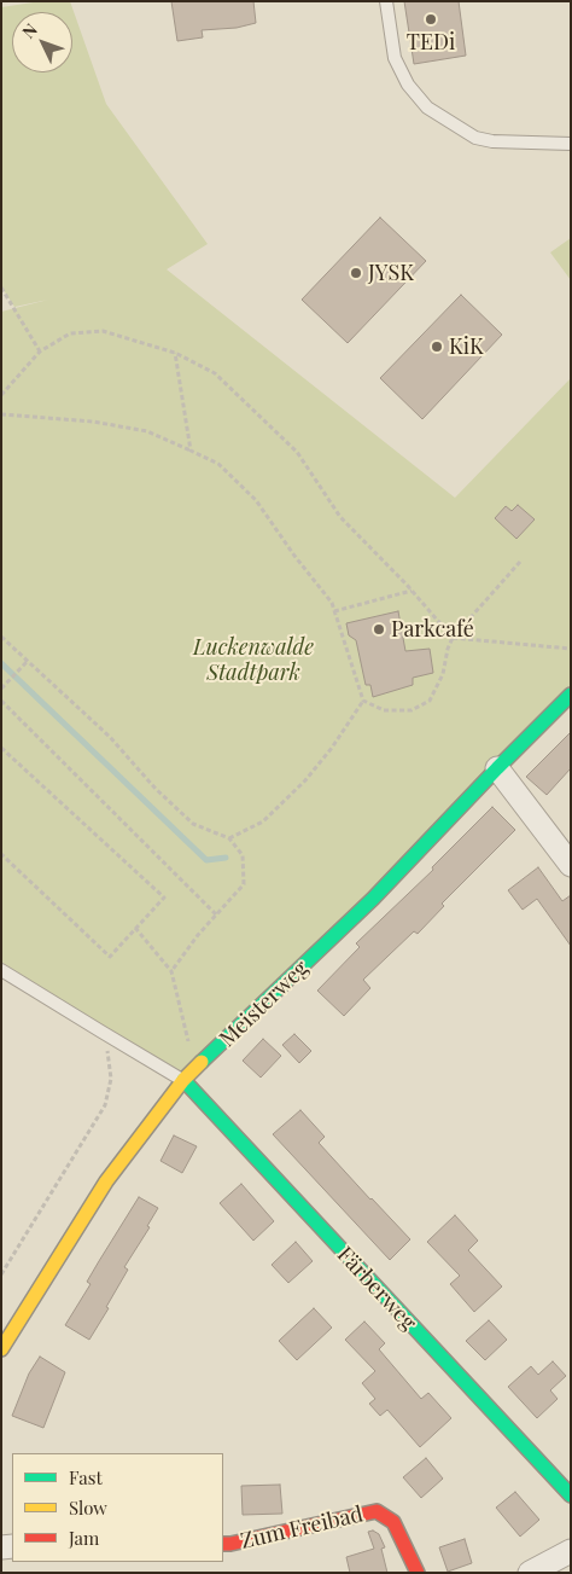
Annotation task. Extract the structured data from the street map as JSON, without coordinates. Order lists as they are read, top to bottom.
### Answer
{
  "streets": {
    "street": ["Meisterweg", "Färberweg", "Zum Freibad"]
  },
  "crossings": [
    ["Meisterweg", "Färberweg"]
  ],
  "parks": ["Luckenwalde Stadtpark"],
  "places": [
    "TEDi",
    "JYSK",
    "KiK",
    "Parkcafé"
  ],
  "legend": ["Fast", "Slow", "Jam"],
  "north": "top left"
}
